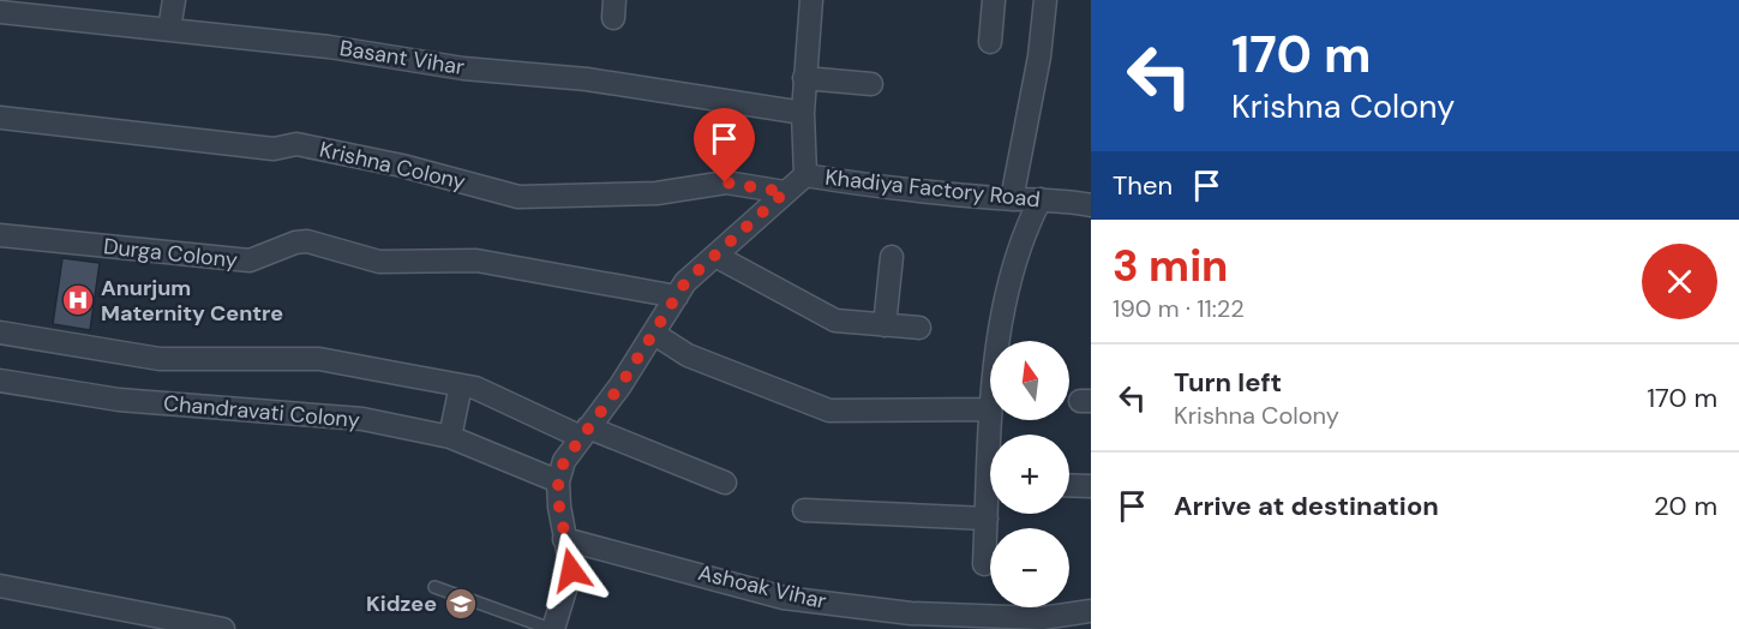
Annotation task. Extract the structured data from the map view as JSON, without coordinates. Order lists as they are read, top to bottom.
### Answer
{
  "streets": {
    "street": [
      "Basant Vihar",
      "Krishna Colony",
      "Khadiya Factory Road",
      "Durga Colony",
      "Chandravati Colony",
      "Ashoak Vihar"
    ]
  },
  "crossings": [
    ["Krishna Colony", "Khadiya Factory Road"],
    ["Khadiya Factory Road", "Durga Colony"],
    ["Khadiya Factory Road", "Chandravati Colony"]
  ],
  "places": {
    "hospital": ["Anurjum Maternity Centre"],
    "school or university": ["Kidzee"]
  },
  "north": "top",
  "page": {
    "turn": ["170 m", "Krishna Colony"],
    "then": "Then",
    "heading": ["3 min", "190 m · 11:22"],
    "map_buttons": ["+", "−"],
    "list": [
      {
        "name": "Turn left",
        "note": "Krishna Colony",
        "value": "170 m"
      },
      {
        "name": "Arrive at destination",
        "value": "20 m"
      }
    ]
  }
}
